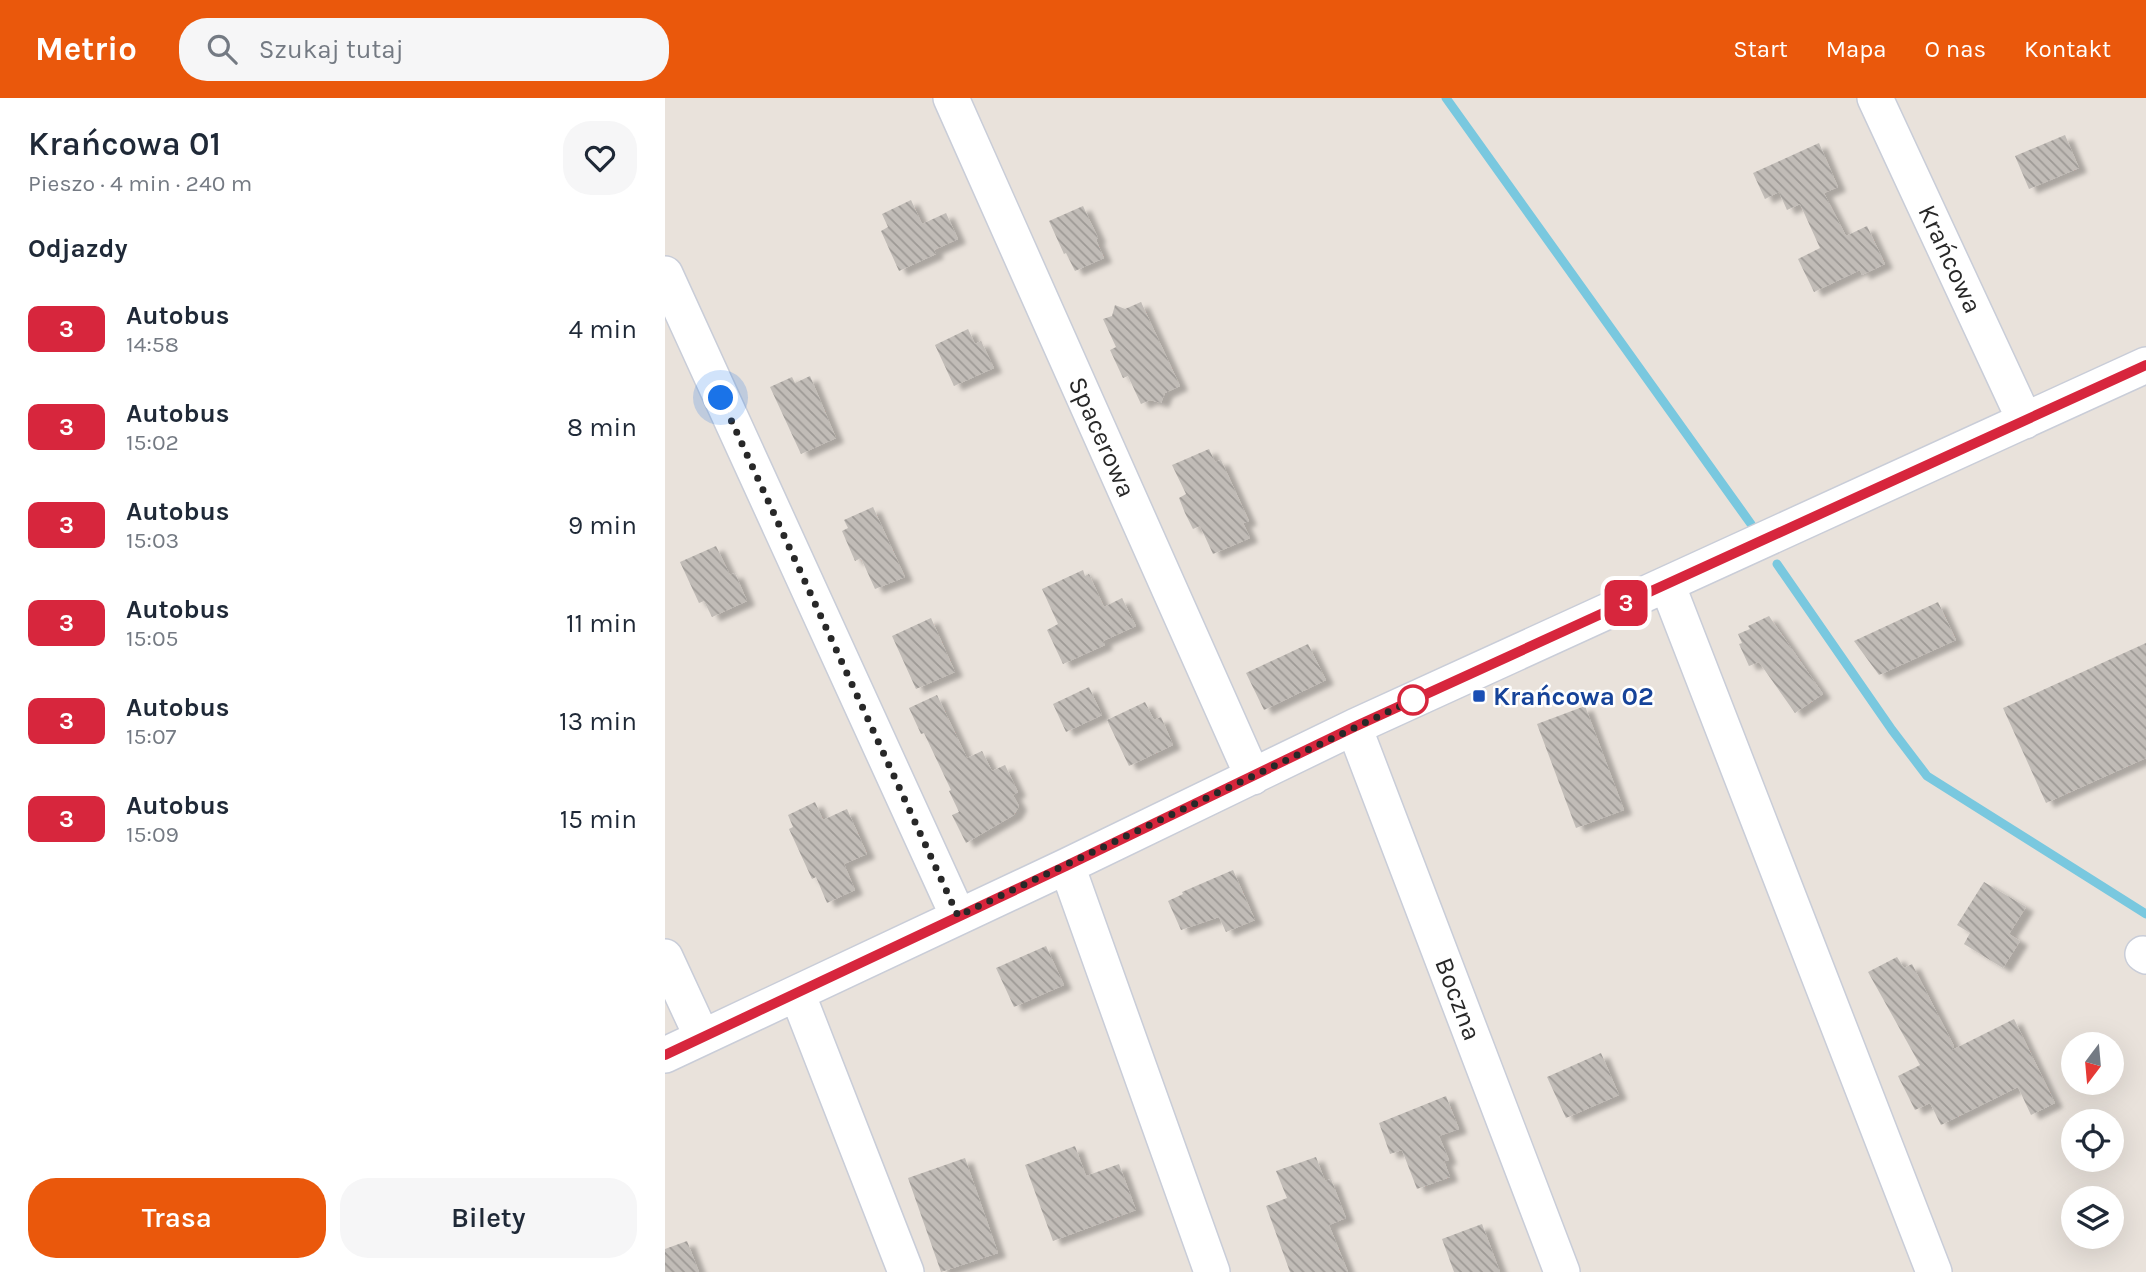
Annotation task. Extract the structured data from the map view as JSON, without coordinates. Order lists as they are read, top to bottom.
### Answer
{
  "streets": {
    "street": ["Krańcowa", "Spacerowa", "Boczna"]
  },
  "places": {
    "transit": ["Krańcowa 02"]
  },
  "lines": ["bus line 3"],
  "north": "bottom",
  "page": {
    "header": "Metrio",
    "search": "Szukaj tutaj",
    "nav": [
      "Start",
      "Mapa",
      "O nas",
      "Kontakt"
    ],
    "heading": [
      ["Krańcowa 01", "Pieszo · 4 min · 240 m"],
      "Odjazdy"
    ],
    "on_map": "3",
    "list": [
      {
        "mark": "3",
        "name": "Autobus",
        "note": "14:58",
        "value": "4 min"
      },
      {
        "mark": "3",
        "name": "Autobus",
        "note": "15:02",
        "value": "8 min"
      },
      {
        "mark": "3",
        "name": "Autobus",
        "note": "15:03",
        "value": "9 min"
      },
      {
        "mark": "3",
        "name": "Autobus",
        "note": "15:05",
        "value": "11 min"
      },
      {
        "mark": "3",
        "name": "Autobus",
        "note": "15:07",
        "value": "13 min"
      },
      {
        "mark": "3",
        "name": "Autobus",
        "note": "15:09",
        "value": "15 min"
      }
    ],
    "buttons": ["Trasa", "Bilety"]
  }
}
